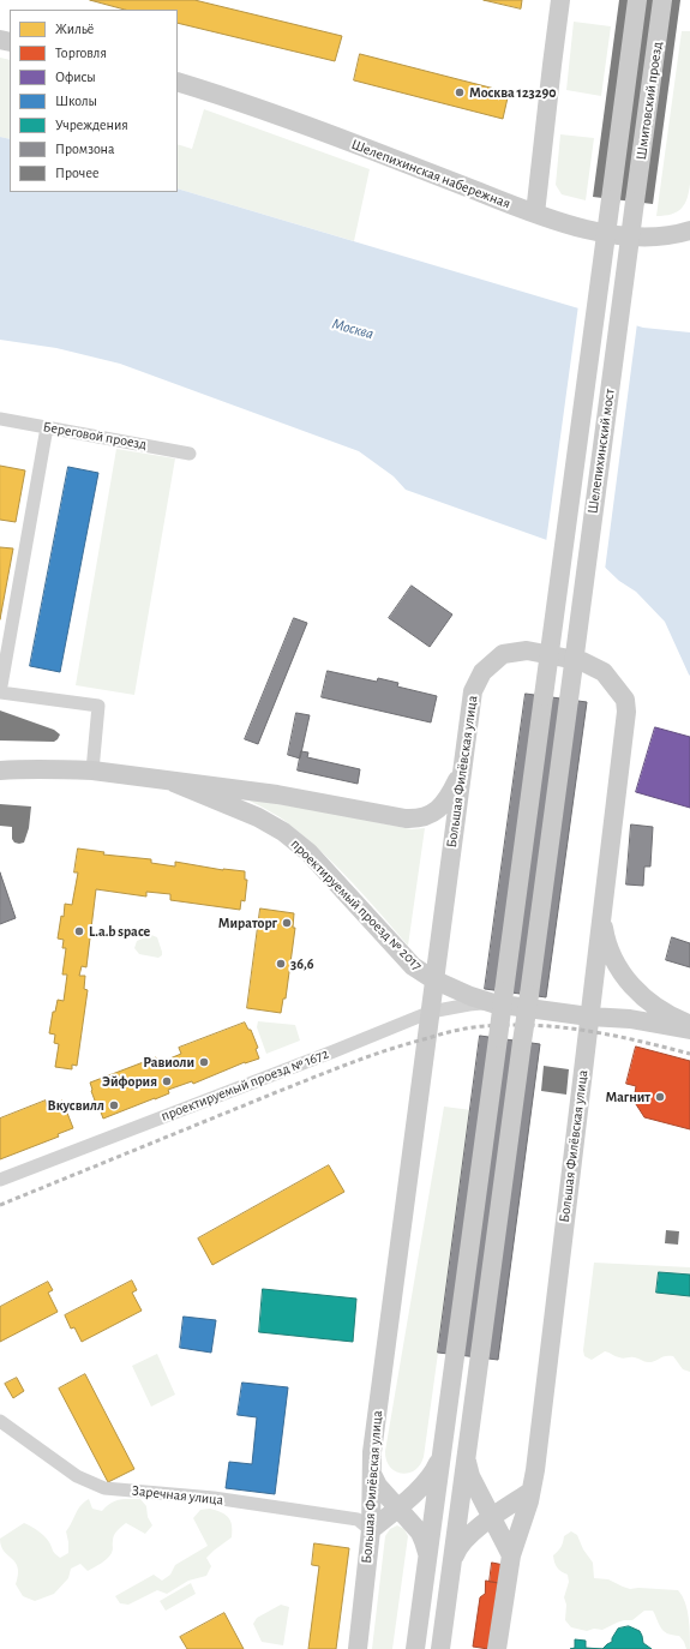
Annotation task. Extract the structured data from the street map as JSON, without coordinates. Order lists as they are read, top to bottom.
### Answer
{
  "streets": {
    "street": [
      "Шмитовский проезд",
      "Шелепихинская набережная",
      "Береговой проезд",
      "Шелепихинский мост",
      "Большая Филёвская улица",
      "проектируемый проезд № 2017",
      "проектируемый проезд № 1672",
      "Заречная улица"
    ]
  },
  "crossings": [
    ["Шмитовский проезд", "Шелепихинский мост"],
    ["Шелепихинский мост", "проектируемый проезд № 2017"],
    ["Шелепихинский мост", "проектируемый проезд № 1672"],
    ["Большая Филёвская улица", "проектируемый проезд № 2017"],
    ["Большая Филёвская улица", "проектируемый проезд № 1672"],
    ["Большая Филёвская улица", "Заречная улица"],
    ["проектируемый проезд № 2017", "проектируемый проезд № 1672"]
  ],
  "water": ["Москва"],
  "places": [
    "Москва 123290",
    "Мираторг",
    "L.a.b space",
    "36,6",
    "Равиоли",
    "Эйфория",
    "Магнит",
    "Вкусвилл"
  ],
  "legend": [
    "Жильё",
    "Торговля",
    "Офисы",
    "Школы",
    "Учреждения",
    "Промзона",
    "Прочее"
  ]
}
